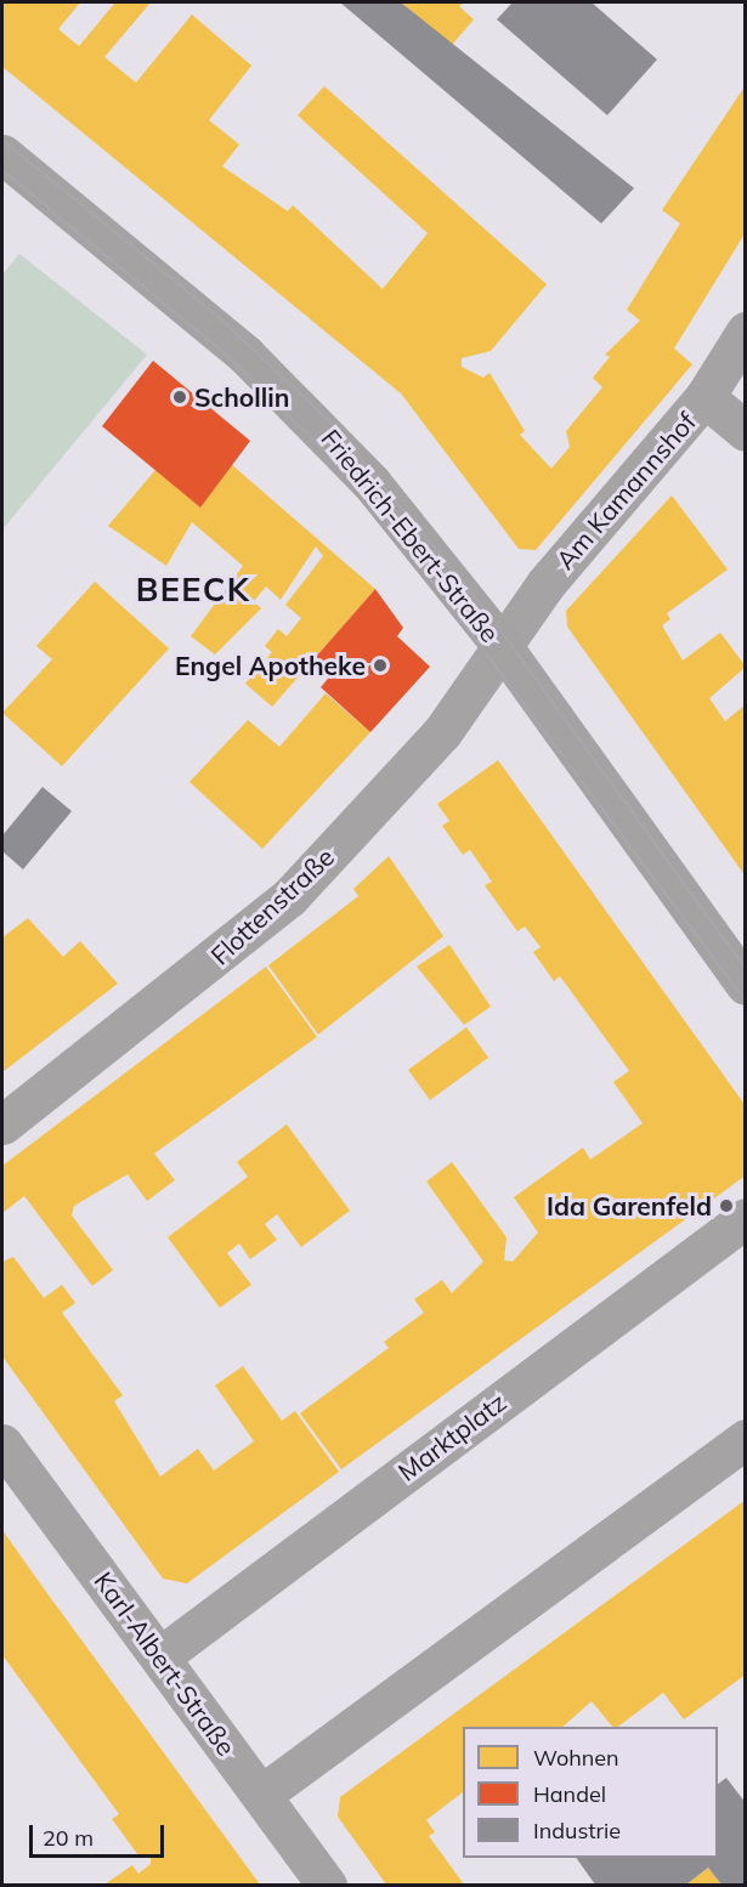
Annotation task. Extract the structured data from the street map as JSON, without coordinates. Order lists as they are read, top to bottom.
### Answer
{
  "streets": {
    "main road": ["Friedrich-Ebert-Straße"],
    "street": [
      "Am Kamannshof",
      "Flottenstraße",
      "Marktplatz",
      "Karl-Albert-Straße"
    ]
  },
  "crossings": [
    ["Am Kamannshof", "Friedrich-Ebert-Straße"],
    ["Am Kamannshof", "Flottenstraße"],
    ["Friedrich-Ebert-Straße", "Flottenstraße"],
    ["Marktplatz", "Karl-Albert-Straße"]
  ],
  "districts": ["BEECK"],
  "places": ["Schollin", "Engel Apotheke", "Ida Garenfeld"],
  "legend": ["Wohnen", "Handel", "Industrie"],
  "scale_bar": "20 m"
}
